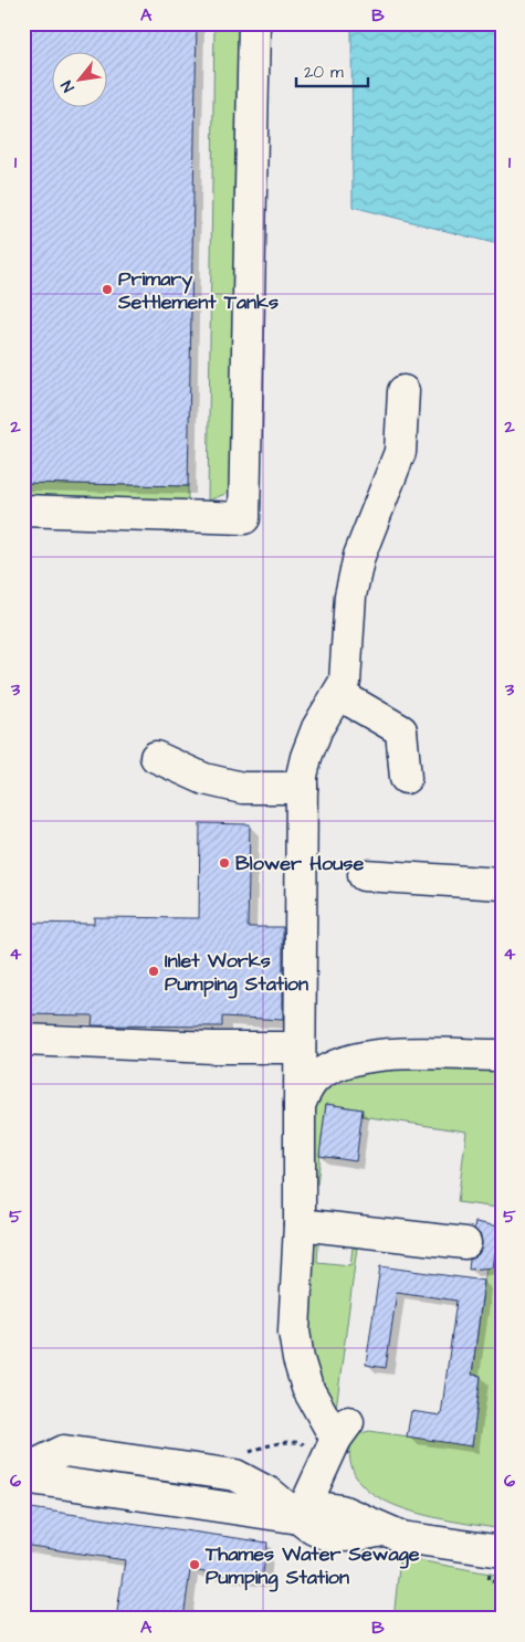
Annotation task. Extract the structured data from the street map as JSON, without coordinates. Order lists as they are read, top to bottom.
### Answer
{
  "places": [
    "Primary Settlement Tanks",
    "Blower House",
    "Inlet Works Pumping Station",
    "Thames Water Sewage Pumping Station"
  ],
  "scale_bar": "20 m",
  "north": "bottom left",
  "grid": {
    "columns": ["A", "B"],
    "rows": [
      "1",
      "2",
      "3",
      "4",
      "5",
      "6"
    ]
  }
}
